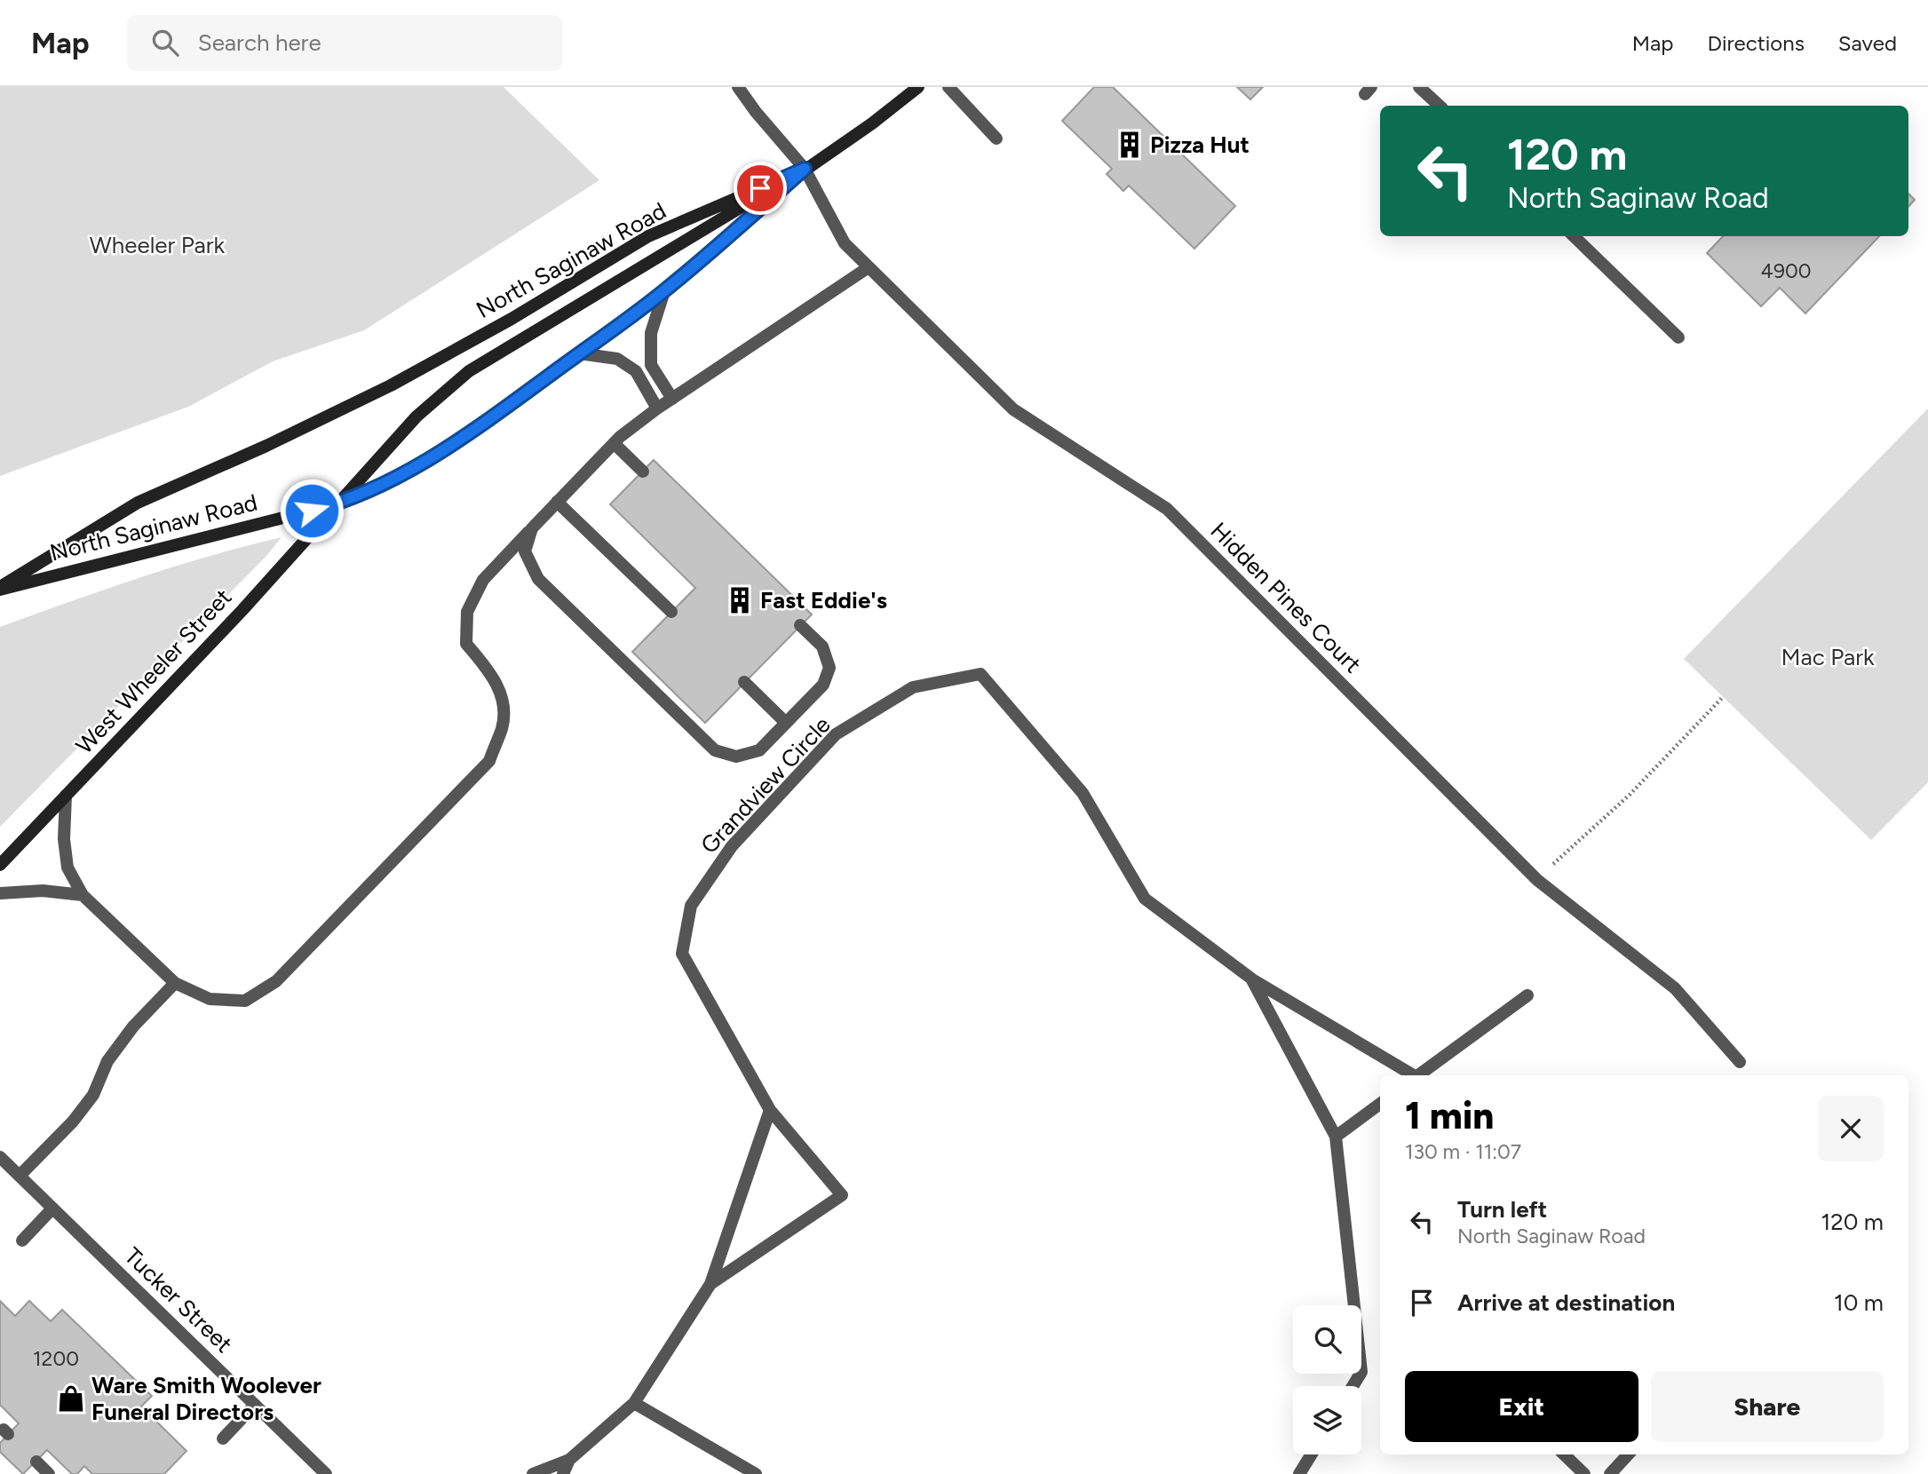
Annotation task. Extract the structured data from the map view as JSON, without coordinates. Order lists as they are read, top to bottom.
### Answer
{
  "streets": {
    "main road": ["North Saginaw Road", "West Wheeler Street"],
    "street": ["Hidden Pines Court", "Grandview Circle", "Tucker Street"]
  },
  "crossings": [
    ["North Saginaw Road", "Hidden Pines Court"],
    ["North Saginaw Road", "West Wheeler Street"],
    ["Hidden Pines Court", "West Wheeler Street"]
  ],
  "parks": ["Wheeler Park", "Mac Park"],
  "places": {
    "building": ["Pizza Hut", "Fast Eddie's"],
    "shop": ["Ware Smith Woolever Funeral Directors"]
  },
  "house_numbers": ["4900", "1200"],
  "page": {
    "header": "Map",
    "search": "Search here",
    "nav": ["Map", "Directions", "Saved"],
    "turn": ["120 m", "North Saginaw Road"],
    "heading": ["1 min", "130 m · 11:07"],
    "list": [
      {
        "name": "Turn left",
        "note": "North Saginaw Road",
        "value": "120 m"
      },
      {
        "name": "Arrive at destination",
        "value": "10 m"
      }
    ],
    "buttons": ["Exit", "Share"]
  }
}
